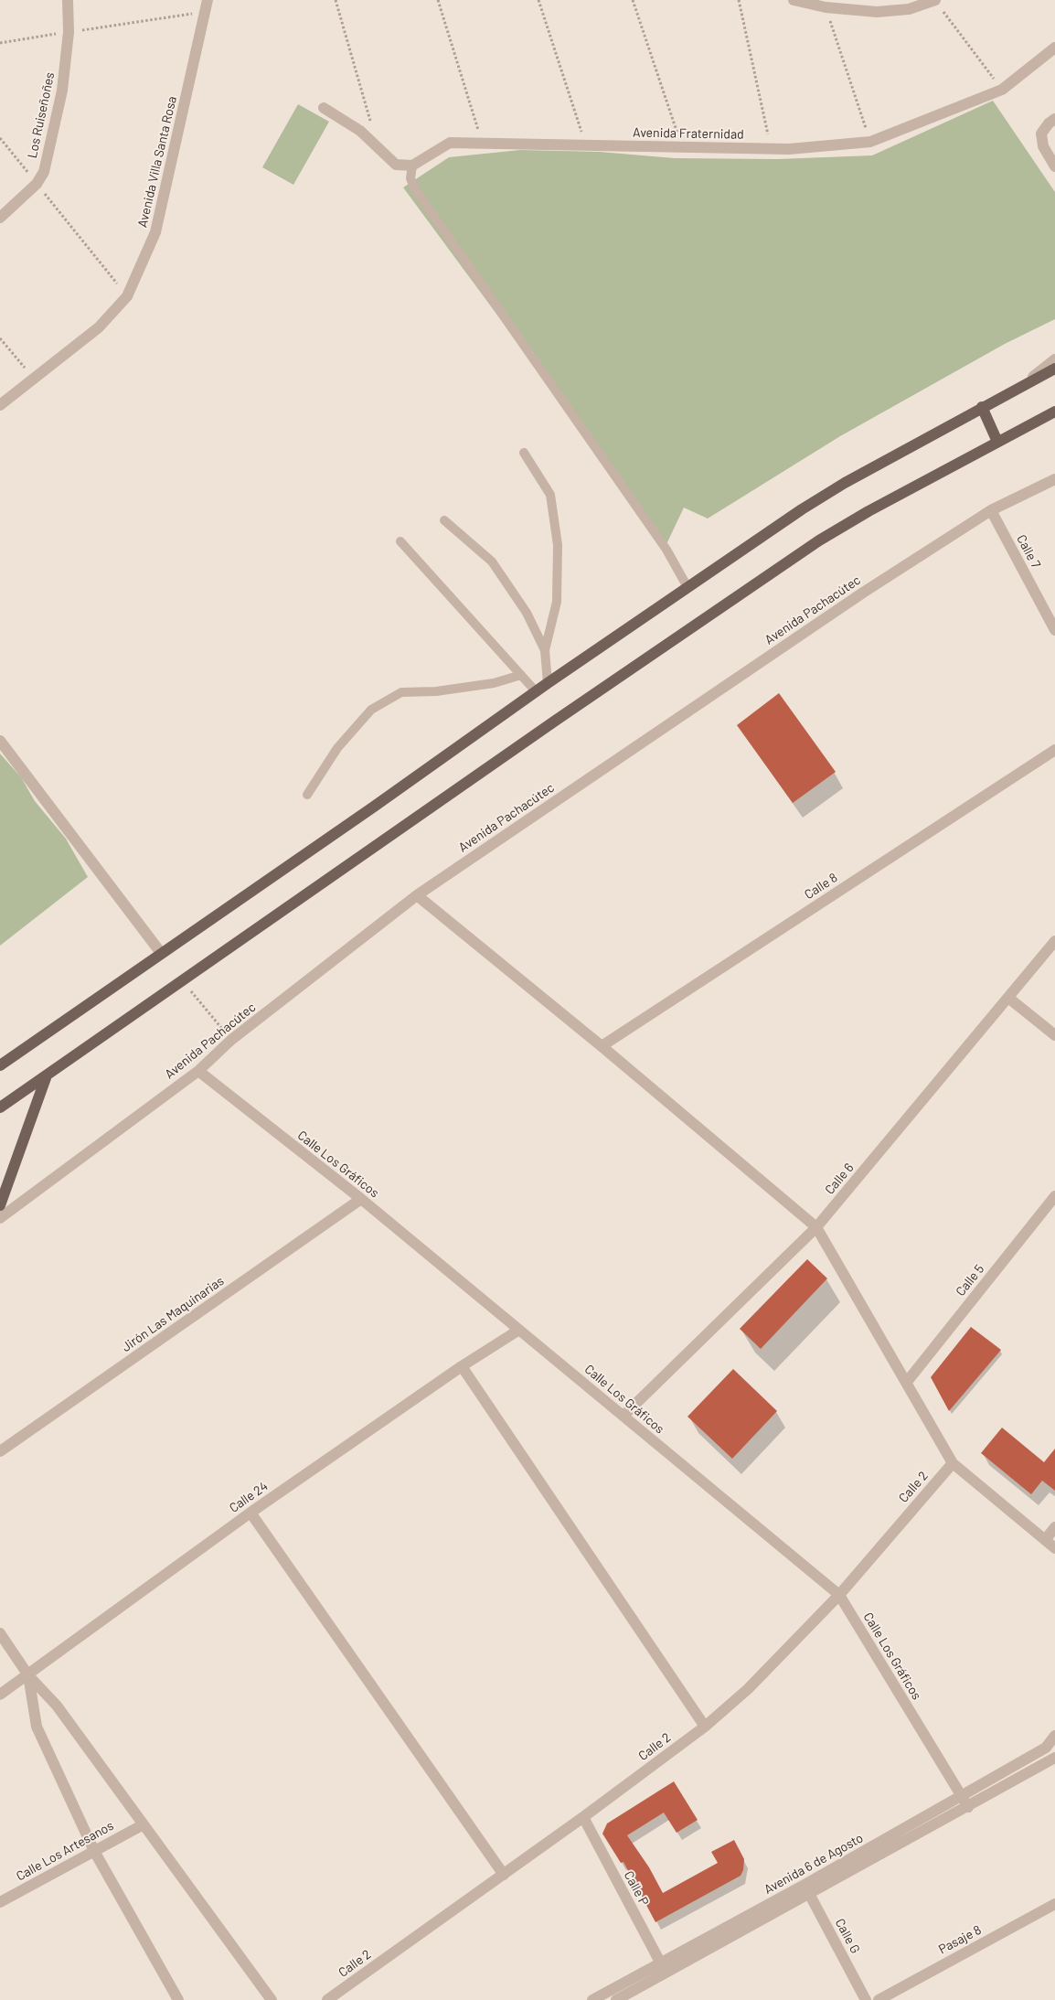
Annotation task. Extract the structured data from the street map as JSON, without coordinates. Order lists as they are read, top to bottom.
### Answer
{
  "streets": {
    "street": [
      "Los Ruiseñoñes",
      "Avenida Fraternidad",
      "Avenida Villa Santa Rosa",
      "Calle 7",
      "Avenida Pachacútec",
      "Calle 8",
      "Calle Los Gráficos",
      "Calle 6",
      "Calle 5",
      "Jirón Las Maquinarias",
      "Calle 2",
      "Calle 24",
      "Calle Los Artesanos",
      "Avenida 6 de Agosto",
      "Calle P",
      "Calle G",
      "Pasaje 8"
    ]
  },
  "crossings": [
    ["Calle 7", "Avenida Pachacútec"],
    ["Avenida Pachacútec", "Calle Los Gráficos"],
    ["Calle Los Gráficos", "Calle 6"],
    ["Calle Los Gráficos", "Jirón Las Maquinarias"],
    ["Calle Los Gráficos", "Calle 2"],
    ["Calle Los Gráficos", "Calle 24"],
    ["Calle Los Gráficos", "Avenida 6 de Agosto"],
    ["Calle 2", "Calle P"],
    ["Avenida 6 de Agosto", "Calle P"],
    ["Avenida 6 de Agosto", "Calle G"]
  ]
}
